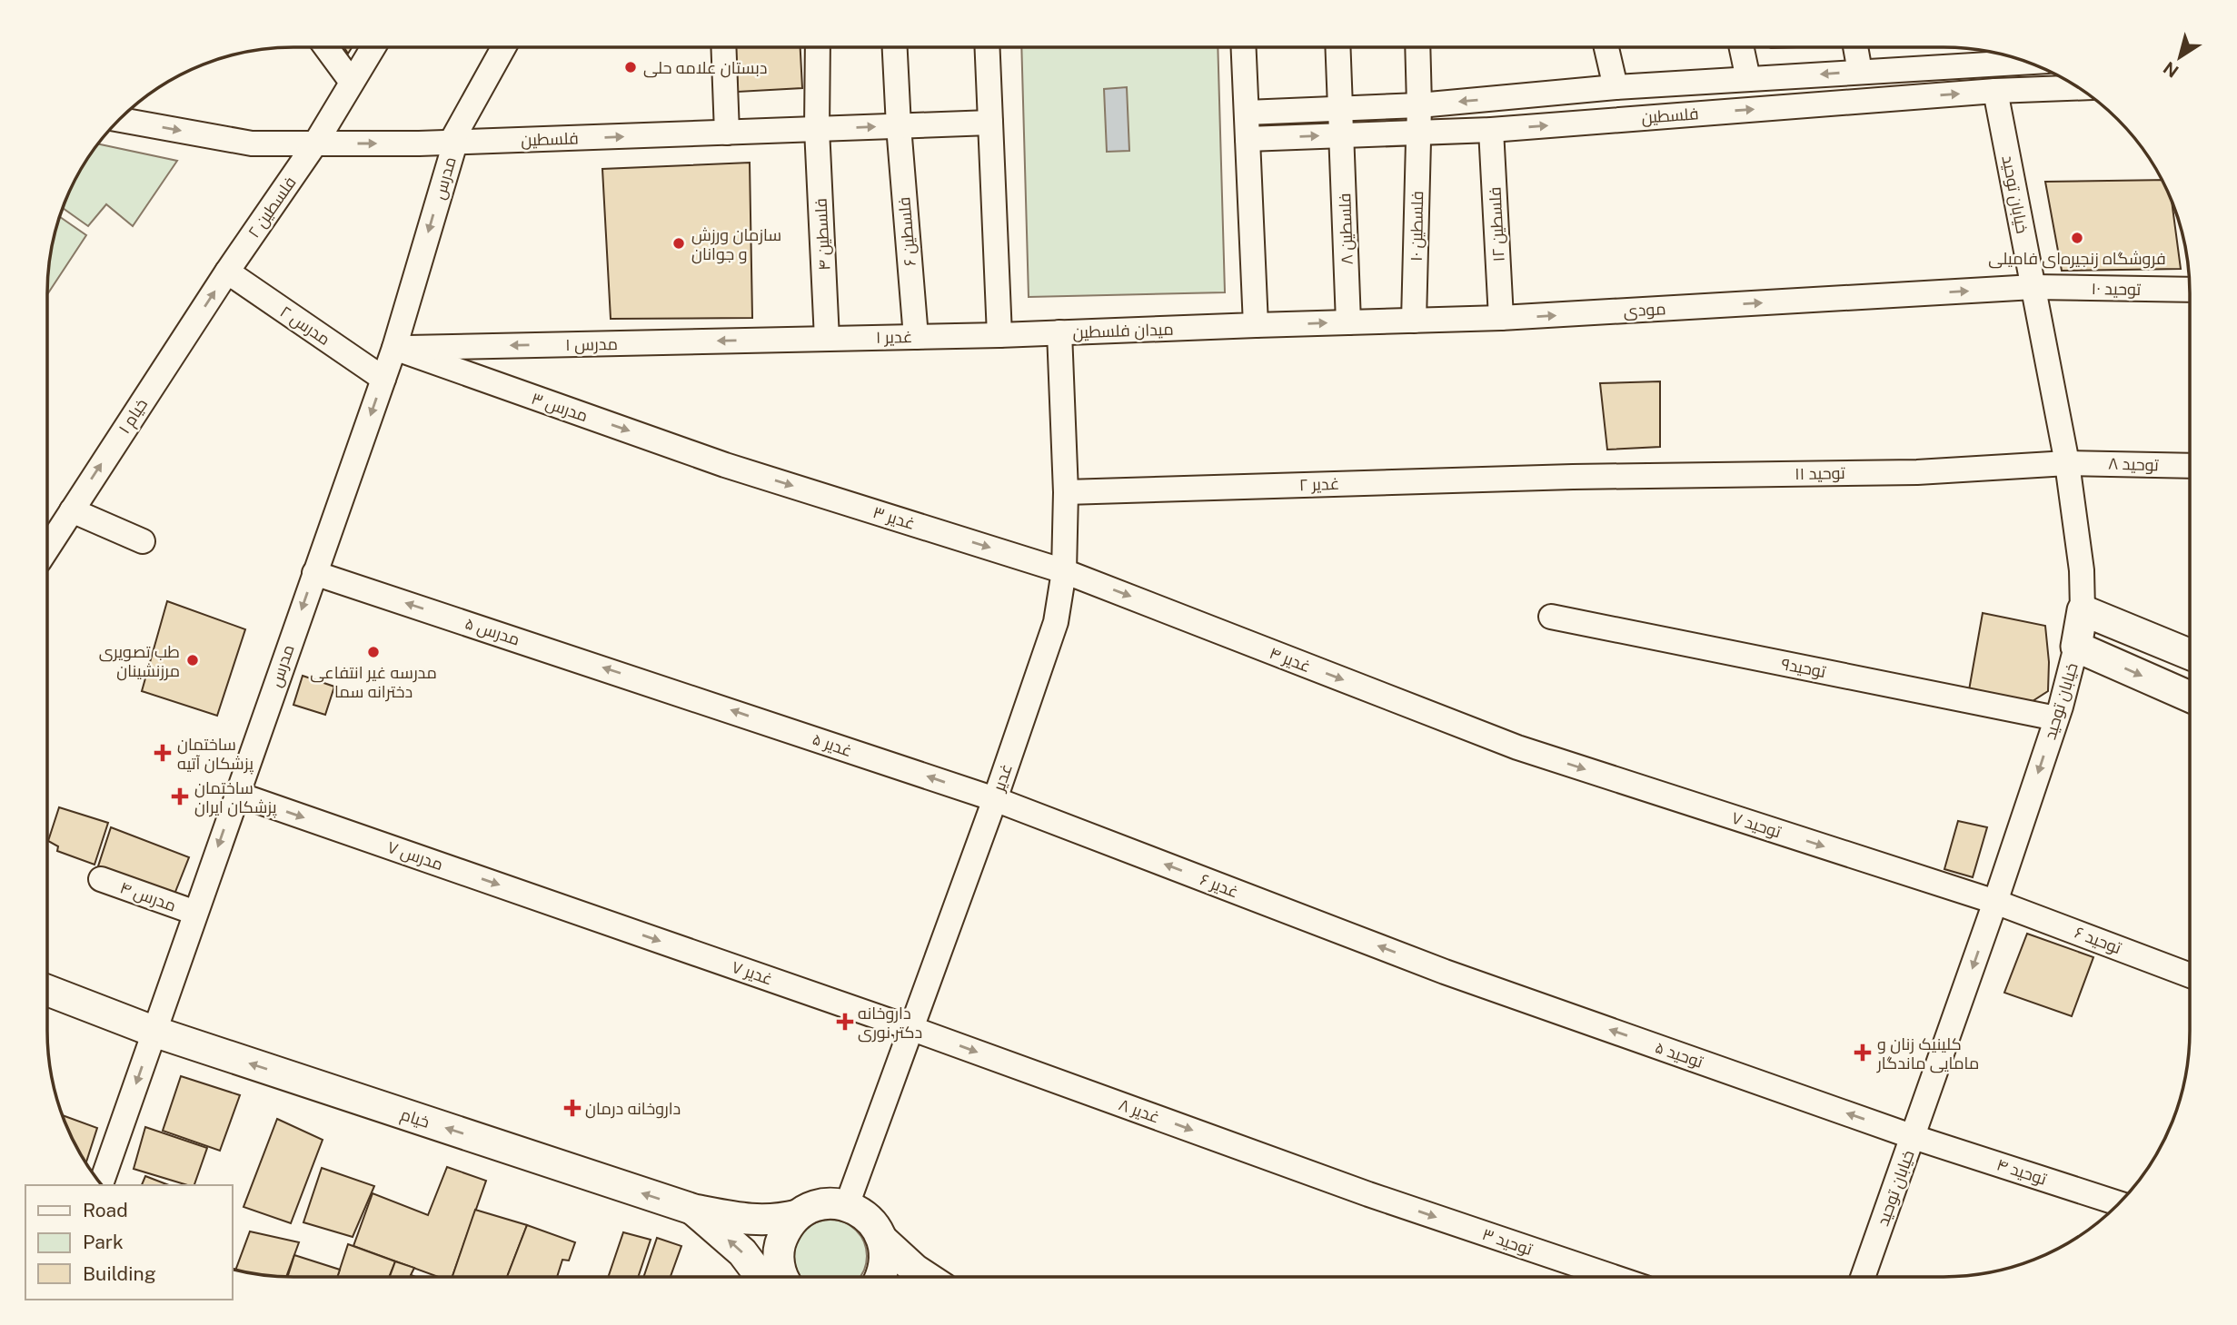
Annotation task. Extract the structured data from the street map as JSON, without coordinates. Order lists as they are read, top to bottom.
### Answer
{
  "streets": {
    "main road": ["خیابان توحید", "خیام"],
    "street": [
      "فلسطین",
      "مدرس",
      "فلسطین ۲",
      "فلسطین ۱۲",
      "فلسطین ۱۰",
      "فلسطین ۸",
      "فلسطین ۶",
      "فلسطین ۴",
      "توحید ۱۰",
      "مودی",
      "مدرس ۲",
      "میدان فلسطین",
      "غدیر ۱",
      "مدرس ۱",
      "مدرس ۳",
      "خیام ۱",
      "توحید ۸",
      "توحید ۱۱",
      "غدیر ۲",
      "غدیر ۳",
      "مدرس ۵",
      "غدیر ۴",
      "توحید۹",
      "غدیر ۵",
      "غدیر",
      "توحید ۷",
      "مدرس ۷",
      "غدیر ۶",
      "مدرس ۴",
      "توحید ۶",
      "غدیر ۷",
      "توحید ۵",
      "غدیر ۸",
      "توحید ۴",
      "توحید ۳"
    ]
  },
  "crossings": [
    ["فلسطین", "مدرس"],
    ["فلسطین", "خیابان توحید"],
    ["فلسطین", "فلسطین ۲"],
    ["فلسطین", "فلسطین ۱۲"],
    ["فلسطین", "فلسطین ۱۰"],
    ["فلسطین", "فلسطین ۸"],
    ["فلسطین", "فلسطین ۶"],
    ["فلسطین", "فلسطین ۴"],
    ["مدرس", "مدرس ۲"],
    ["مدرس", "مدرس ۱"],
    ["مدرس", "مدرس ۳"],
    ["مدرس", "مدرس ۵"],
    ["مدرس", "مدرس ۷"],
    ["مدرس", "مدرس ۴"],
    ["مدرس", "خیام"],
    ["خیابان توحید", "توحید ۱۰"],
    ["خیابان توحید", "مودی"],
    ["خیابان توحید", "توحید ۸"],
    ["خیابان توحید", "توحید ۱۱"],
    ["خیابان توحید", "توحید۹"],
    ["خیابان توحید", "توحید ۷"],
    ["خیابان توحید", "توحید ۶"],
    ["خیابان توحید", "توحید ۵"],
    ["خیابان توحید", "توحید ۴"],
    ["فلسطین ۲", "مدرس ۲"],
    ["فلسطین ۲", "خیام ۱"],
    ["فلسطین ۱۲", "مودی"],
    ["فلسطین ۱۰", "مودی"],
    ["فلسطین ۸", "مودی"],
    ["فلسطین ۶", "غدیر ۱"],
    ["فلسطین ۴", "غدیر ۱"],
    ["توحید ۱۰", "مودی"],
    ["مودی", "میدان فلسطین"],
    ["مدرس ۲", "خیام ۱"],
    ["میدان فلسطین", "غدیر ۱"],
    ["میدان فلسطین", "غدیر"],
    ["غدیر ۱", "مدرس ۱"],
    ["مدرس ۱", "مدرس ۳"],
    ["مدرس ۳", "غدیر ۳"],
    ["توحید ۸", "توحید ۱۱"],
    ["توحید ۱۱", "غدیر ۲"],
    ["غدیر ۲", "غدیر"],
    ["غدیر ۳", "غدیر ۴"],
    ["غدیر ۳", "غدیر"],
    ["مدرس ۵", "غدیر ۵"],
    ["غدیر ۴", "غدیر"],
    ["غدیر ۴", "توحید ۷"],
    ["غدیر ۵", "غدیر"],
    ["غدیر ۵", "غدیر ۶"],
    ["غدیر", "غدیر ۶"],
    ["غدیر", "غدیر ۷"],
    ["غدیر", "غدیر ۸"],
    ["غدیر", "خیام"],
    ["توحید ۷", "توحید ۶"],
    ["مدرس ۷", "غدیر ۷"],
    ["غدیر ۶", "توحید ۵"],
    ["غدیر ۷", "غدیر ۸"],
    ["توحید ۵", "توحید ۴"],
    ["غدیر ۸", "توحید ۳"]
  ],
  "one_way": [
    "مدرس",
    "خیابان توحید",
    "مودی",
    "مدرس ۱",
    "مدرس ۳",
    "خیام ۱",
    "غدیر ۳",
    "مدرس ۵",
    "غدیر ۴",
    "غدیر ۵",
    "توحید ۷",
    "مدرس ۷",
    "غدیر ۶",
    "غدیر ۷",
    "توحید ۵",
    "غدیر ۸",
    "خیام",
    "توحید ۳"
  ],
  "places": {
    "other": [
      "دبستان علامه حلی",
      "فروشگاه زنجیره‌ای فامیلی",
      "سازمان ورزش و جوانان",
      "مدرسه غیر انتفاعی دخترانه سما",
      "طب تصویری مرزنشینان"
    ],
    "health": [
      "ساختمان پزشکان آتیه",
      "ساختمان پزشکان ایران",
      "داروخانه دکتر نوری",
      "کلینیک زنان و مامایی ماندگار",
      "داروخانه درمان"
    ]
  },
  "legend": ["Road", "Park", "Building"],
  "north": "bottom left"
}
